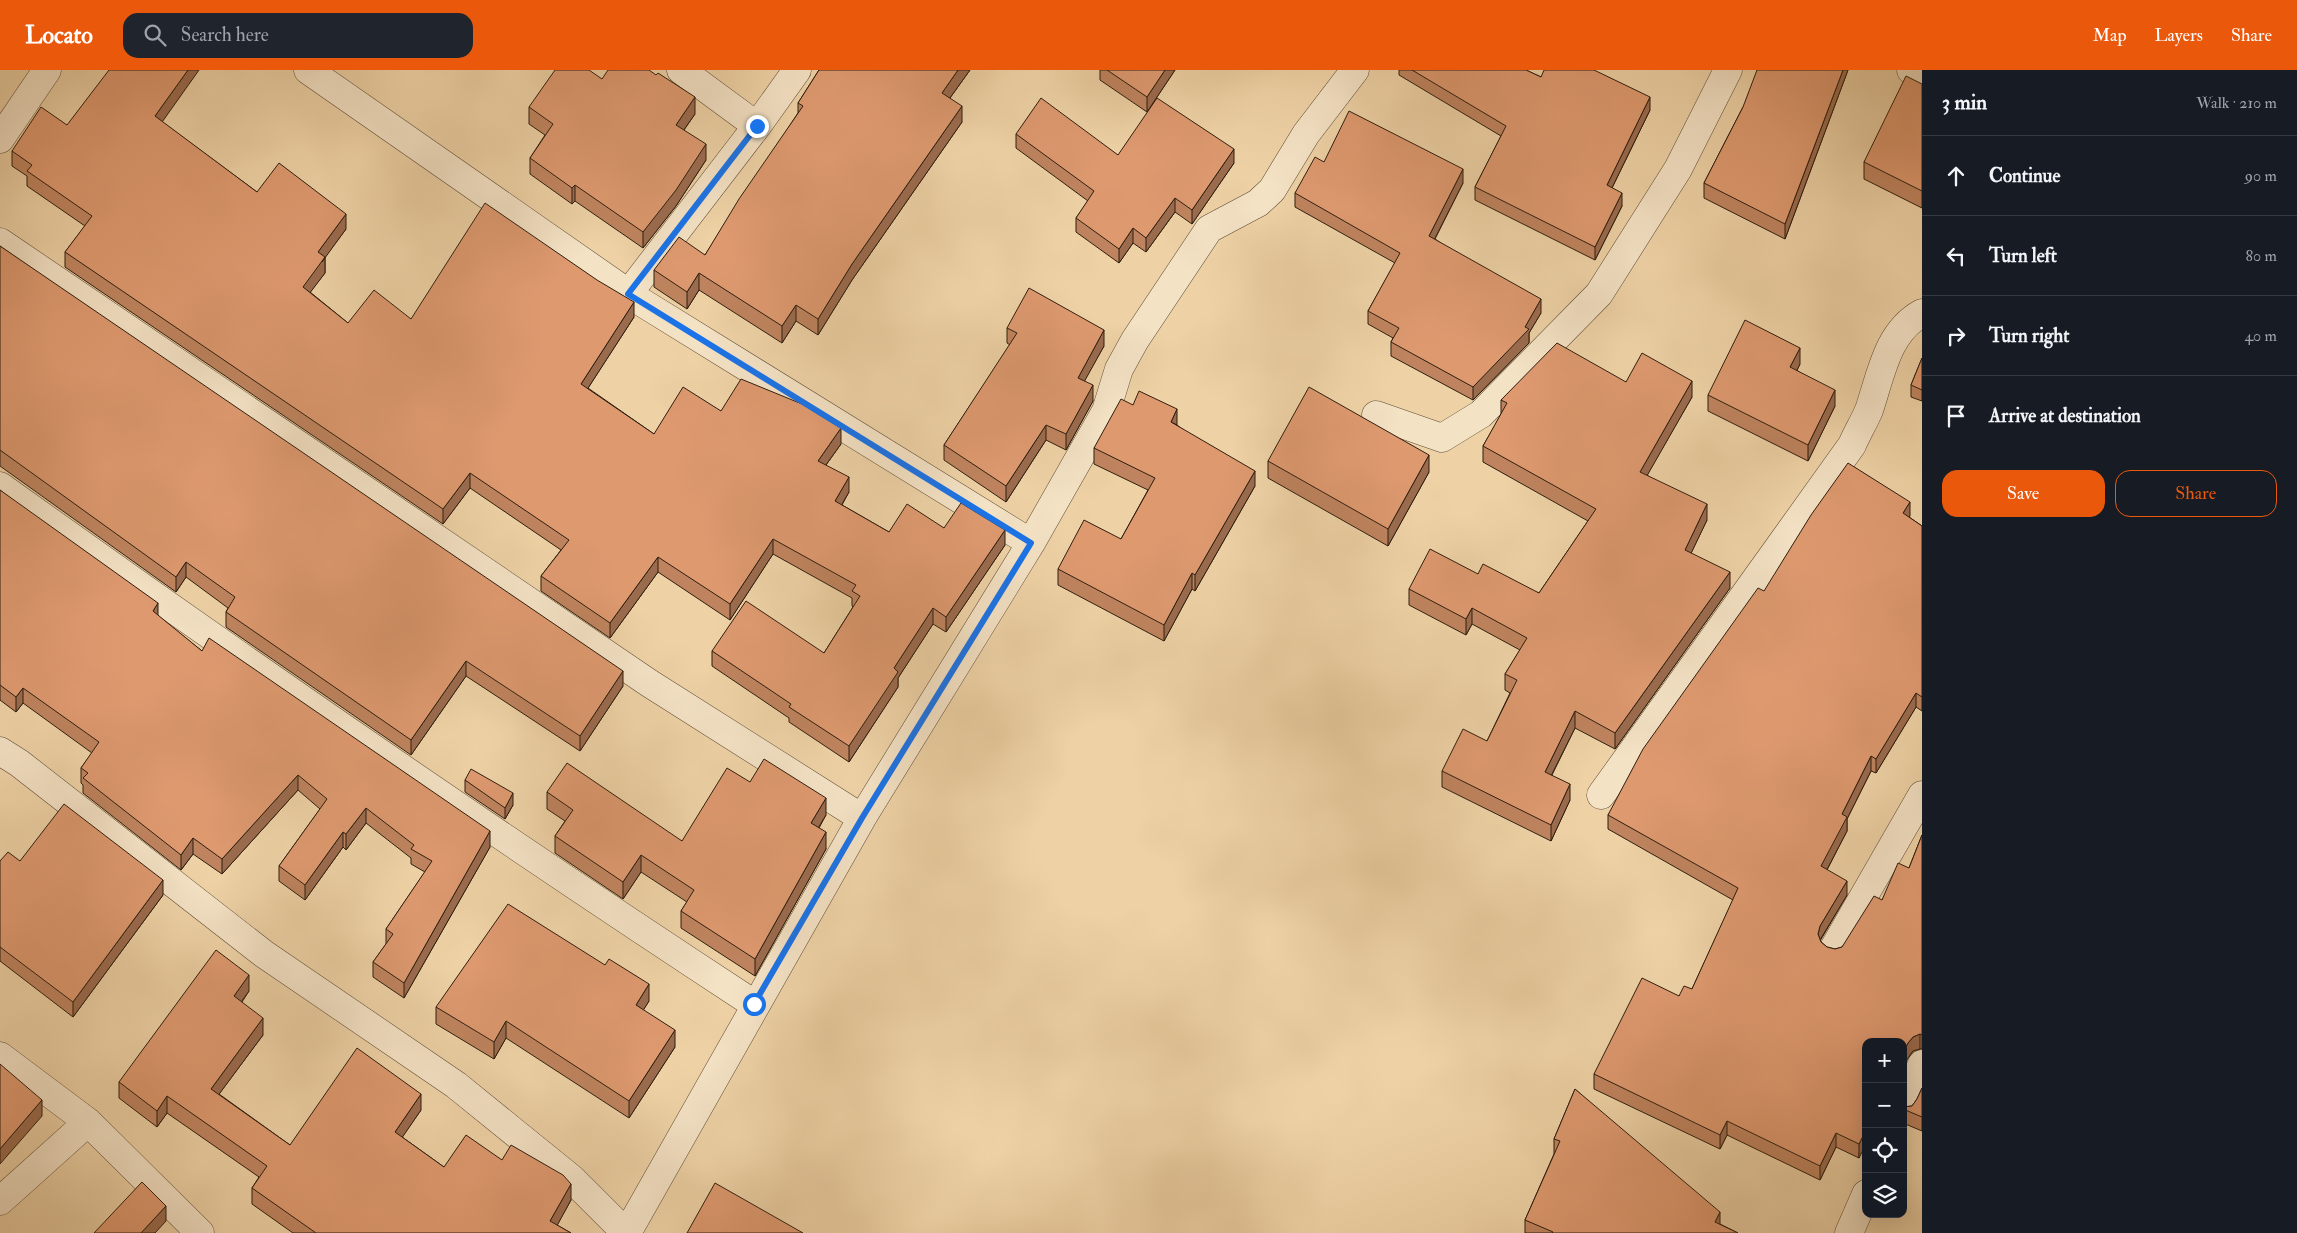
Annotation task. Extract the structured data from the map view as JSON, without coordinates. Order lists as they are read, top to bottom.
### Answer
{
  "page": {
    "header": "Locato",
    "search": "Search here",
    "nav": ["Map", "Layers", "Share"],
    "heading": ["3 min", "Walk · 210 m"],
    "list": [
      ["Continue", "90 m"],
      ["Turn left", "80 m"],
      ["Turn right", "40 m"],
      "Arrive at destination"
    ],
    "buttons": ["Save", "Share"],
    "map_buttons": ["+", "−"]
  }
}
